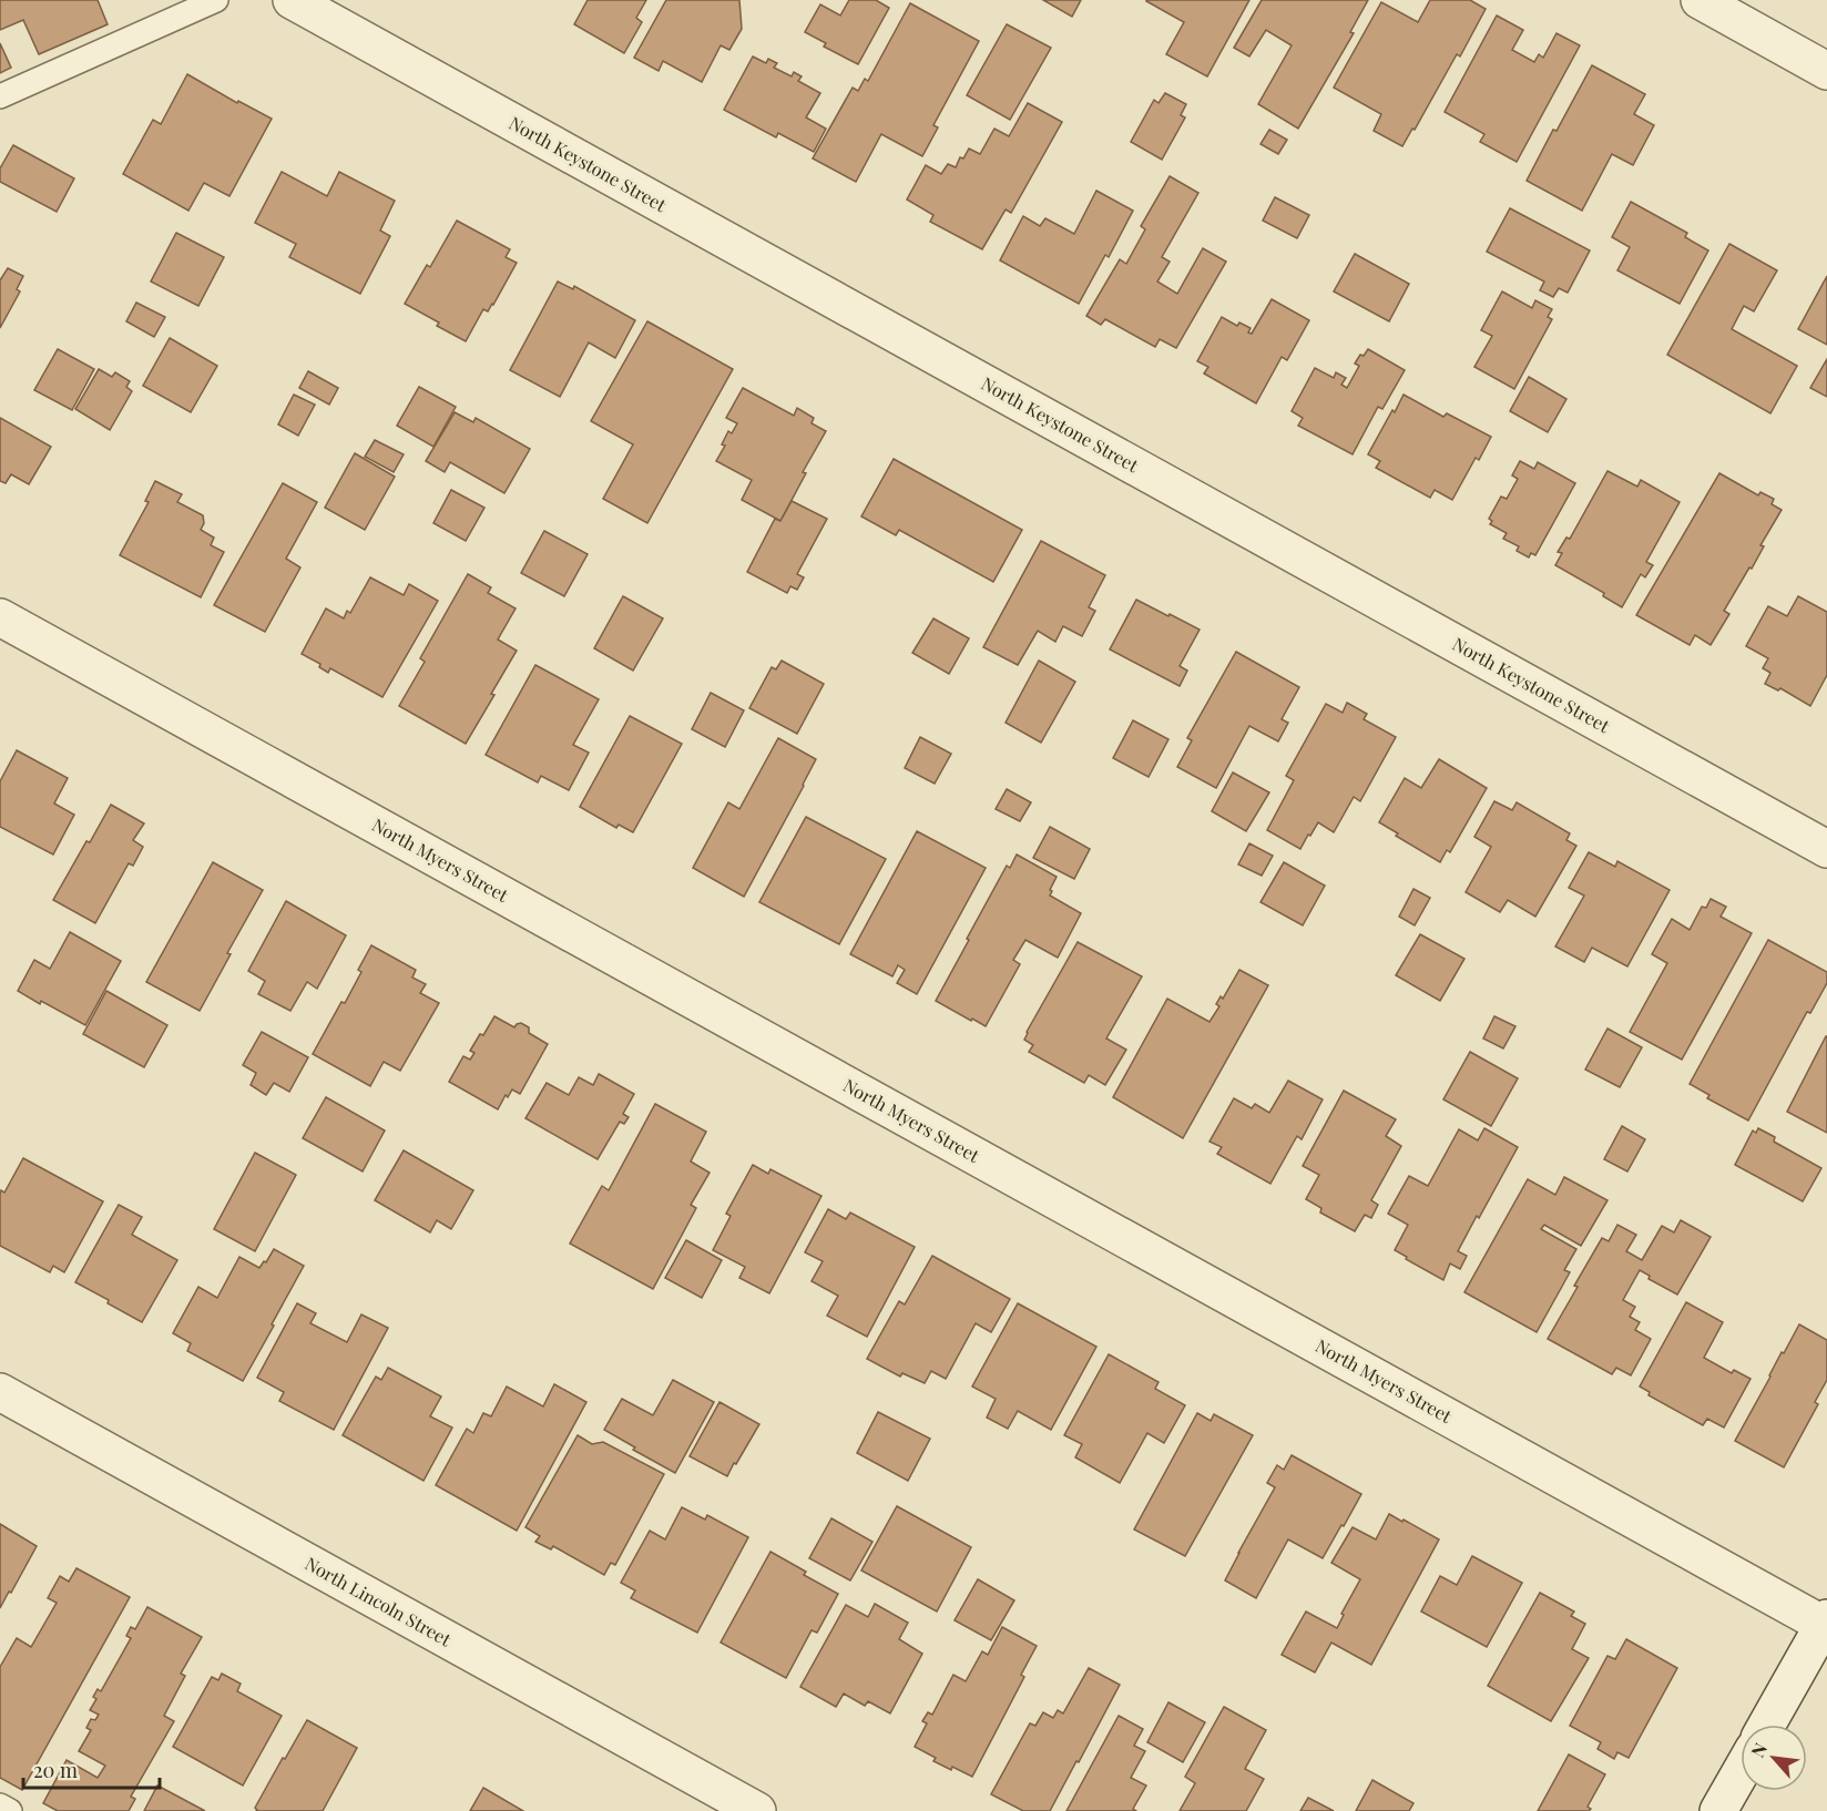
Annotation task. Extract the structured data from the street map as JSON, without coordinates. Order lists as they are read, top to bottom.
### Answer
{
  "streets": {
    "street": ["North Keystone Street", "North Myers Street", "North Lincoln Street"]
  },
  "scale_bar": "20 m",
  "north": "top left"
}
